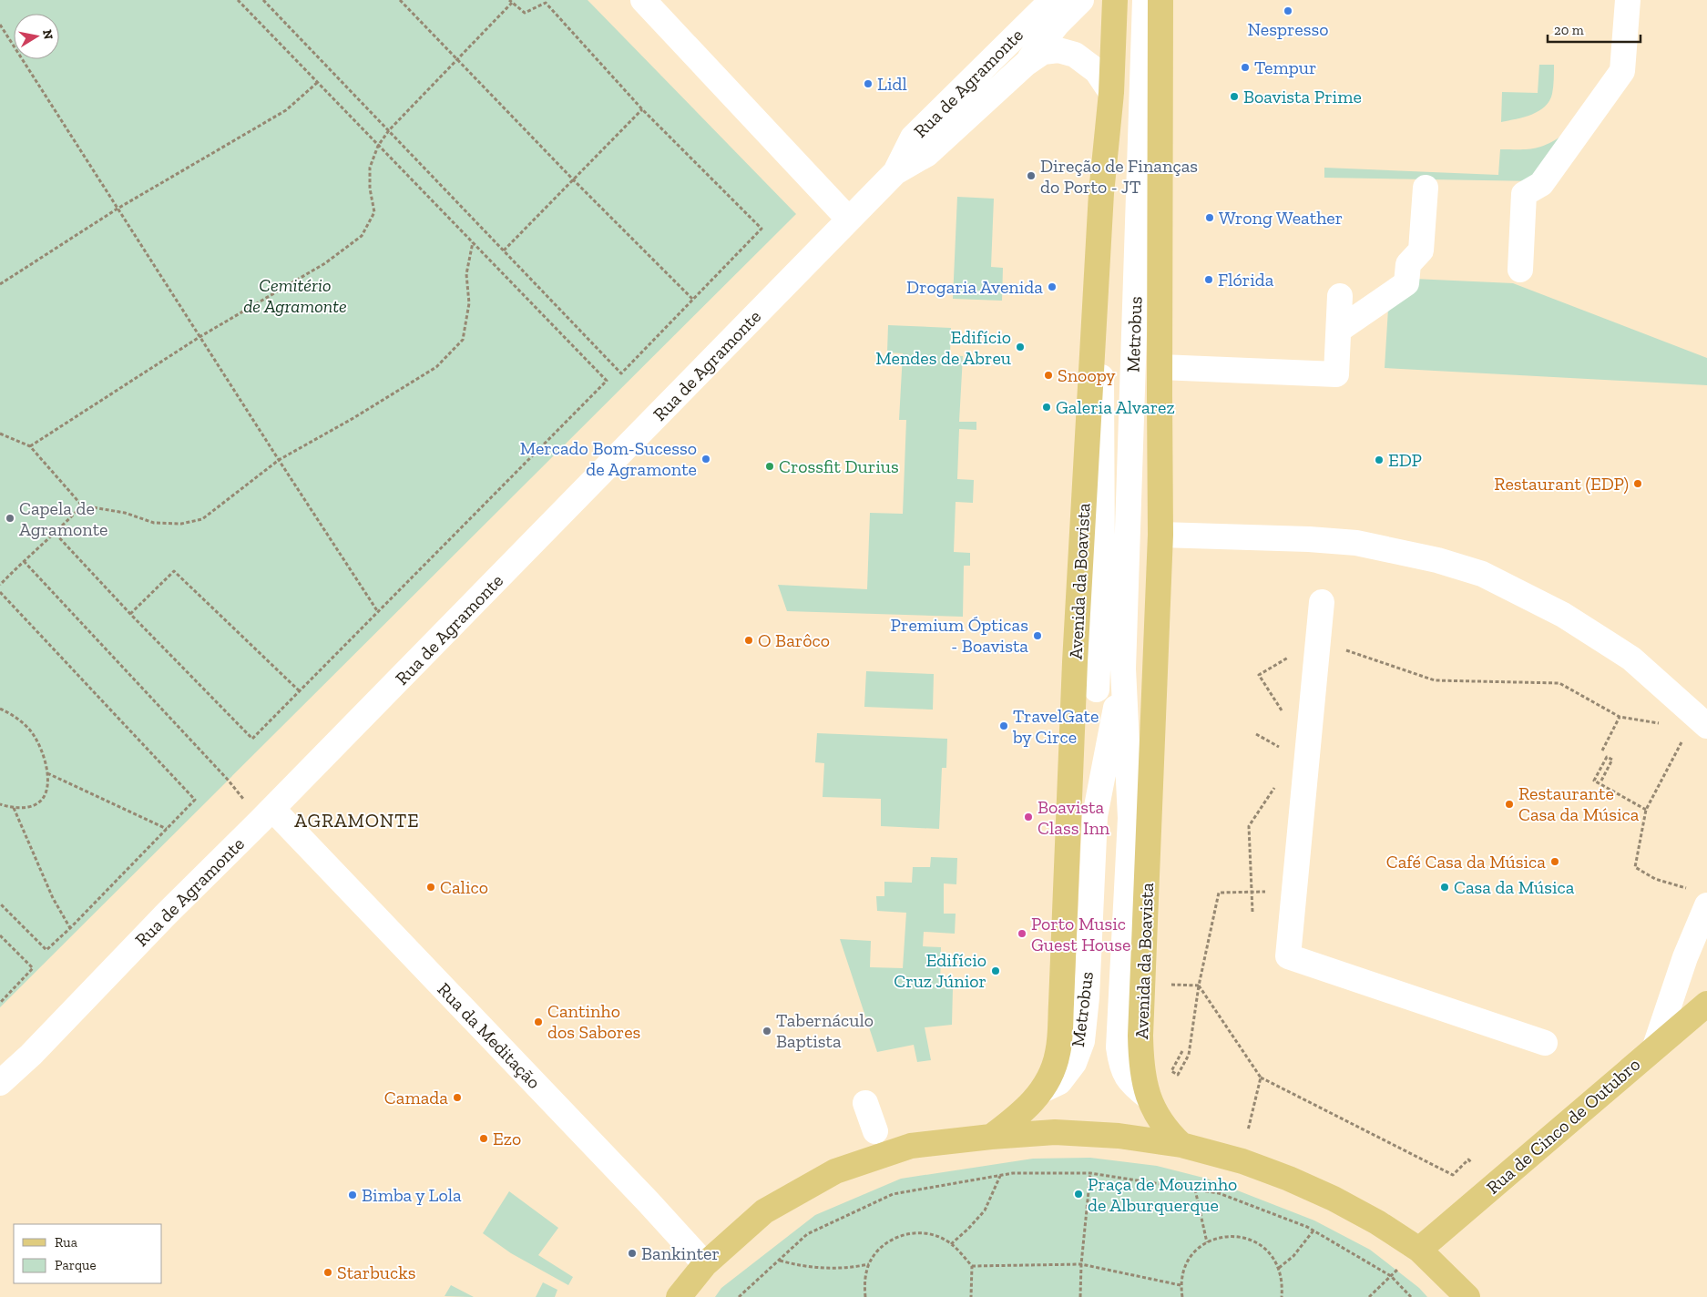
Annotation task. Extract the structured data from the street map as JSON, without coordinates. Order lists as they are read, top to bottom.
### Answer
{
  "streets": {
    "main road": ["Avenida da Boavista", "Rua de Cinco de Outubro"],
    "street": ["Rua de Agramonte", "Metrobus", "Rua da Meditação"]
  },
  "crossings": [
    ["Rua de Agramonte", "Avenida da Boavista"],
    ["Rua de Agramonte", "Rua da Meditação"],
    ["Metrobus", "Avenida da Boavista"]
  ],
  "districts": ["AGRAMONTE"],
  "parks": ["Cemitério de Agramonte"],
  "places": [
    "Nespresso",
    "Tempur",
    "Lidl",
    "Boavista Prime",
    "Direção de Finanças do Porto - JT",
    "Wrong Weather",
    "Flórida",
    "Drogaria Avenida",
    "Edifício Mendes de Abreu",
    "Snoopy",
    "Galeria Alvarez",
    "Mercado Bom-Sucesso de Agramonte",
    "EDP",
    "Crossfit Durius",
    "Restaurant (EDP)",
    "Capela de Agramonte",
    "Premium Ópticas - Boavista",
    "O Barôco",
    "TravelGate by Circe",
    "Restaurante Casa da Música",
    "Boavista Class Inn",
    "Café Casa da Música",
    "Calico",
    "Casa da Música",
    "Porto Music Guest House",
    "Edifício Cruz Júnior",
    "Cantinho dos Sabores",
    "Tabernáculo Baptista",
    "Camada",
    "Ezo",
    "Praça de Mouzinho de Alburquerque",
    "Bimba y Lola",
    "Bankinter",
    "Starbucks"
  ],
  "legend": ["Rua", "Parque"],
  "scale_bar": "20 m",
  "north": "right"
}
